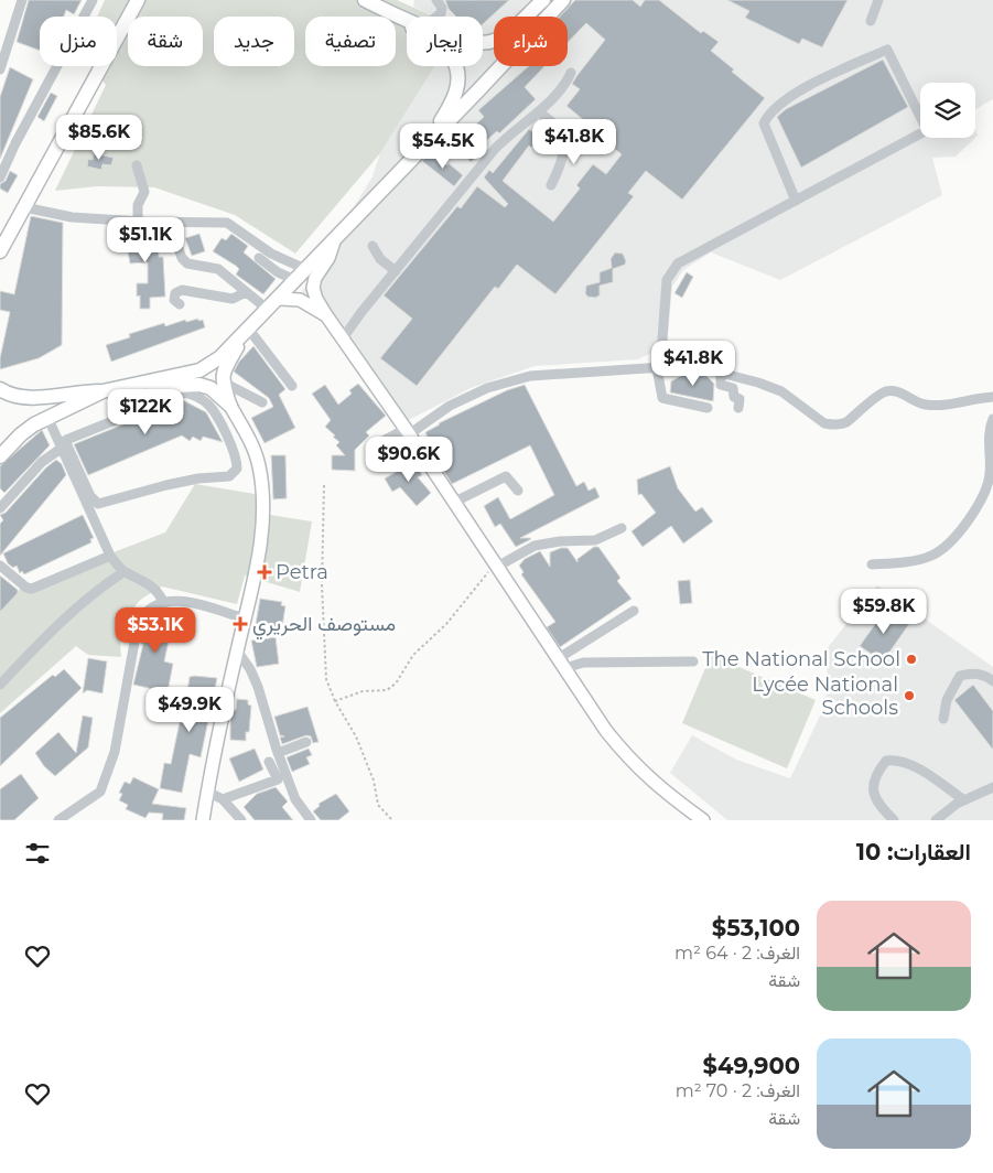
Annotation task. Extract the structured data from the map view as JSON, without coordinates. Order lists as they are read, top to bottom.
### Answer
{
  "places": {
    "health": ["Petra", "مستوصف الحريري"],
    "other": ["The National School", "Lycée National Schools"]
  },
  "page": {
    "chip": [
      "شراء",
      "إيجار",
      "تصفية",
      "جديد",
      "شقة",
      "منزل"
    ],
    "price": [
      "$85.6K",
      "$41.8K",
      "$54.5K",
      "$51.1K",
      "$41.8K",
      "$122K",
      "$90.6K",
      "$59.8K",
      "$53.1K",
      "$49.9K"
    ],
    "heading": "العقارات: 10",
    "list": [
      {
        "name": "$53,100",
        "note": "الغرف: 2 · 64 m² · شقة"
      },
      {
        "name": "$49,900",
        "note": "الغرف: 2 · 70 m² · شقة"
      }
    ]
  }
}
